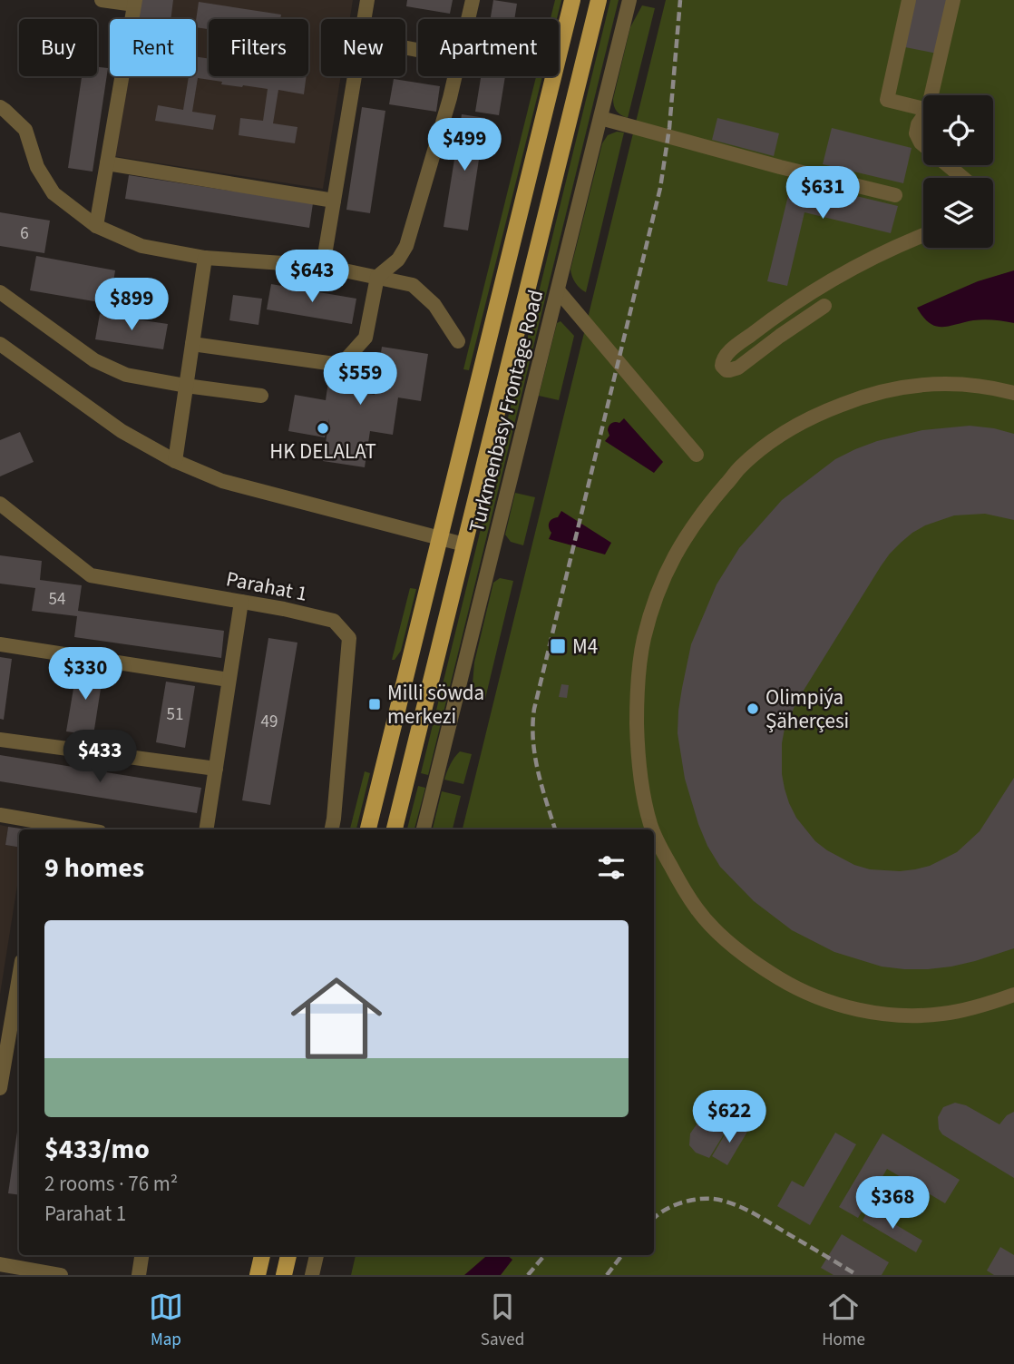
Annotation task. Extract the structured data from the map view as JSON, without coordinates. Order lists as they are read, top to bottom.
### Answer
{
  "streets": {
    "street": ["Turkmenbasy Frontage Road", "Parahat 1"]
  },
  "places": {
    "other": ["HK DELALAT", "Olimpiýa Şäherçesi"],
    "transit": ["M4", "Milli söwda merkezi"]
  },
  "house_numbers": [
    "6",
    "54",
    "51",
    "49"
  ],
  "page": {
    "chip": [
      "Buy",
      "Rent",
      "Filters",
      "New",
      "Apartment"
    ],
    "price": [
      "$499",
      "$631",
      "$643",
      "$899",
      "$559",
      "$330",
      "$433",
      "$622",
      "$368"
    ],
    "heading": "9 homes",
    "list": [
      {
        "name": "$433/mo",
        "note": "2 rooms · 76 m² · Parahat 1"
      }
    ],
    "tabs": ["Map", "Saved", "Home"]
  }
}
